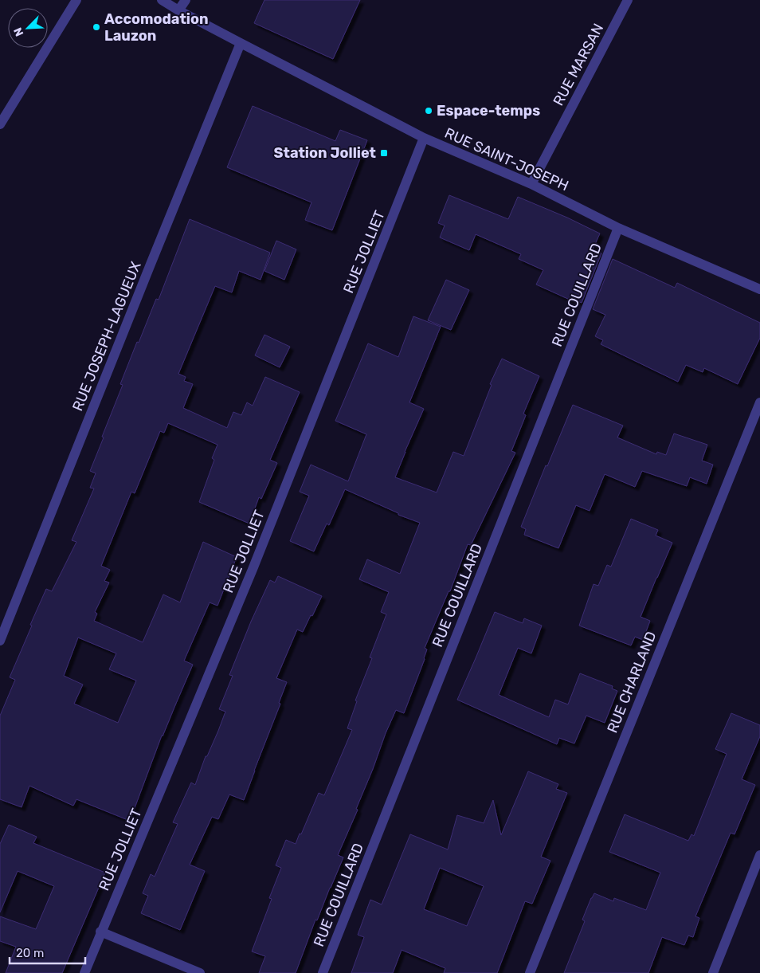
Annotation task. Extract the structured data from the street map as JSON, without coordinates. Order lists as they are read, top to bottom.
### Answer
{
  "streets": {
    "street": [
      "RUE MARSAN",
      "RUE SAINT-JOSEPH",
      "RUE JOLLIET",
      "RUE COUILLARD",
      "RUE JOSEPH-LAGUEUX",
      "RUE CHARLAND"
    ]
  },
  "crossings": [
    ["RUE MARSAN", "RUE SAINT-JOSEPH"],
    ["RUE SAINT-JOSEPH", "RUE JOLLIET"],
    ["RUE SAINT-JOSEPH", "RUE COUILLARD"],
    ["RUE SAINT-JOSEPH", "RUE JOSEPH-LAGUEUX"]
  ],
  "places": {
    "other": ["Accomodation Lauzon", "Espace-temps"],
    "transit": ["Station Jolliet"]
  },
  "scale_bar": "20 m",
  "north": "bottom left"
}
